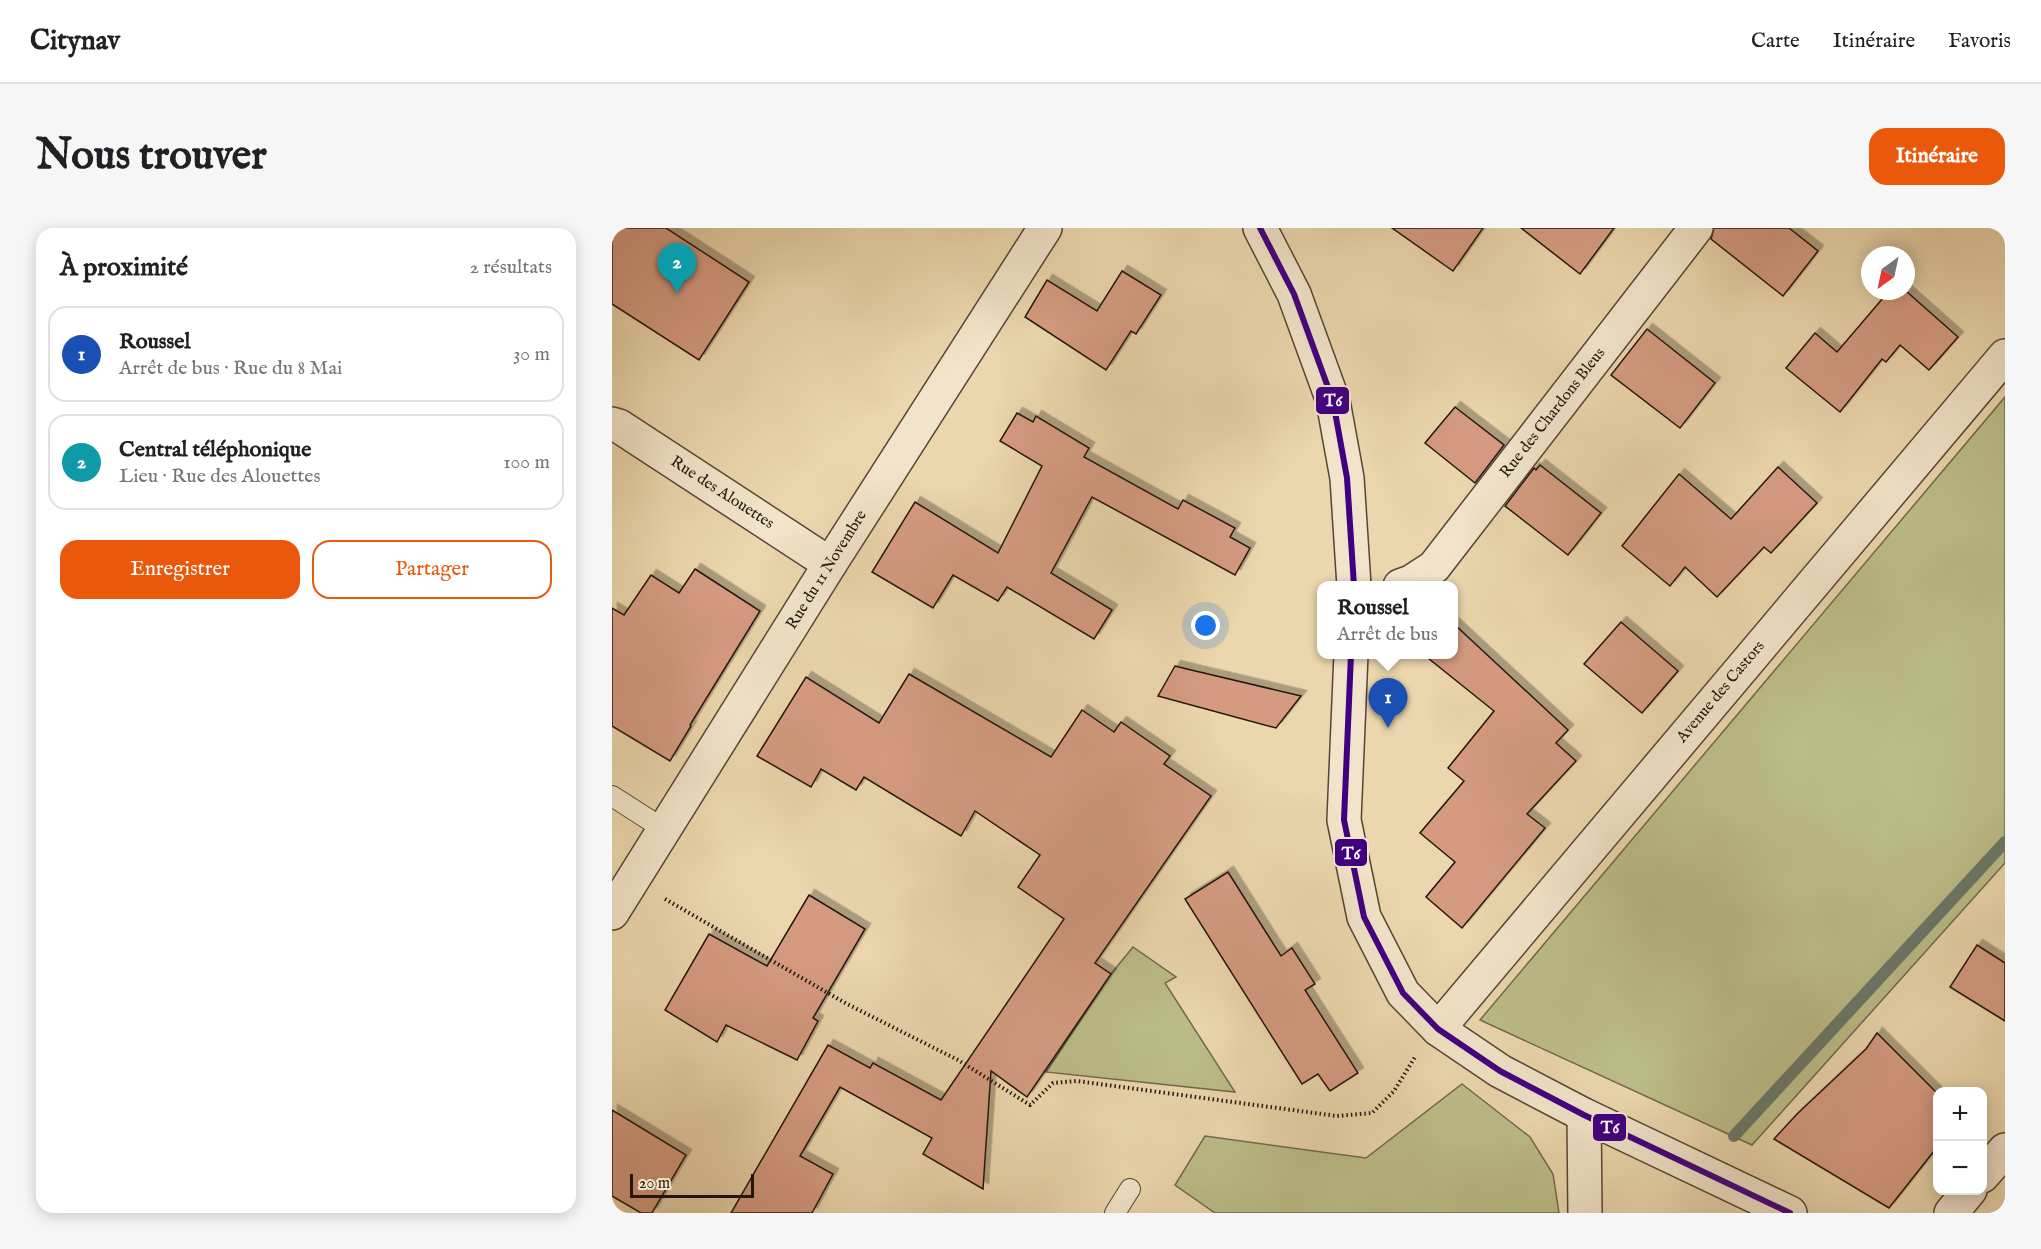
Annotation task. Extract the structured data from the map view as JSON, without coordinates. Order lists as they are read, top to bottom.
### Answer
{
  "streets": {
    "street": [
      "Rue des Chardons Bleus",
      "Rue des Alouettes",
      "Rue du 11 Novembre",
      "Avenue des Castors"
    ]
  },
  "crossings": [
    ["Rue des Alouettes", "Rue du 11 Novembre"]
  ],
  "lines": ["transit line T6"],
  "scale_bar": "20 m",
  "north": "bottom left",
  "page": {
    "header": "Citynav",
    "nav": ["Carte", "Itinéraire", "Favoris"],
    "buttons": [
      "Itinéraire",
      ["Enregistrer", "Partager"]
    ],
    "title": "Nous trouver",
    "heading": ["À proximité", "2 résultats"],
    "pins": ["2", "1"],
    "list": [
      {
        "mark": "1",
        "name": "Roussel",
        "note": "Arrêt de bus · Rue du 8 Mai",
        "value": "30 m"
      },
      {
        "mark": "2",
        "name": "Central téléphonique",
        "note": "Lieu · Rue des Alouettes",
        "value": "100 m"
      }
    ],
    "popup": ["Roussel", "Arrêt de bus"],
    "map_buttons": ["+", "−"],
    "scale": "20 m"
  }
}
